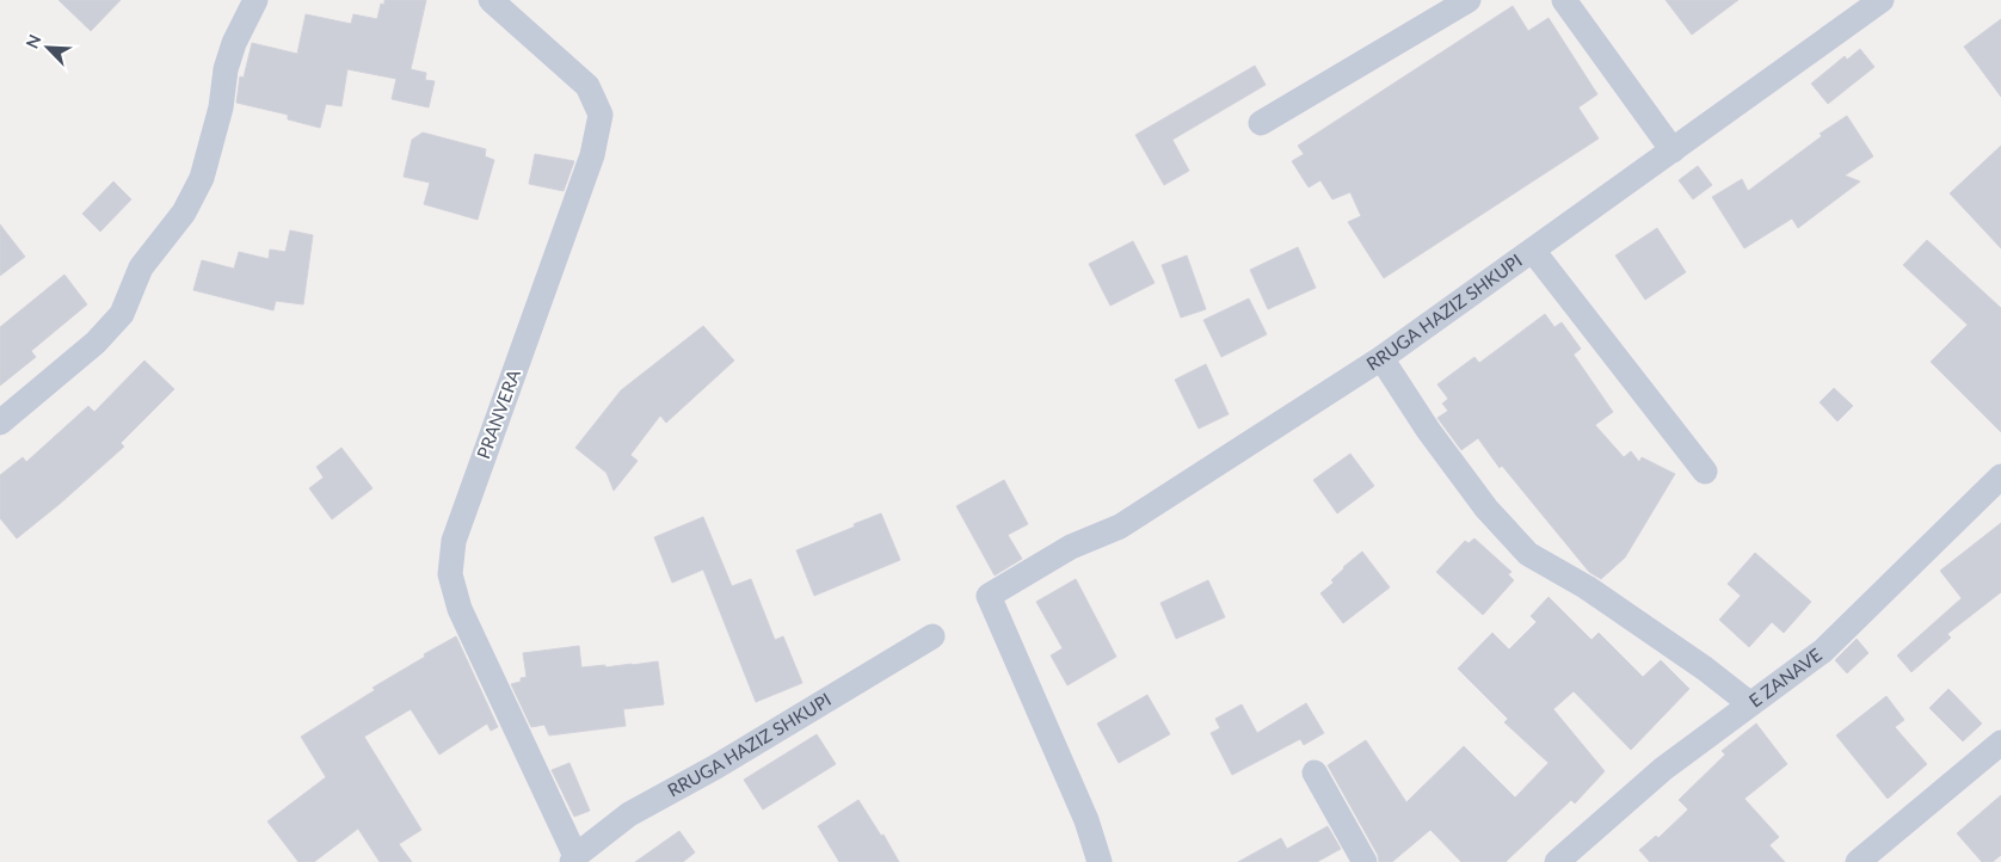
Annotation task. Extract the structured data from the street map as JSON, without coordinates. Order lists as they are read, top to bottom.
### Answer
{
  "streets": {
    "street": ["RRUGA HAZIZ SHKUPI", "PRANVERA", "E ZANAVE"]
  },
  "crossings": [
    ["RRUGA HAZIZ SHKUPI", "PRANVERA"]
  ],
  "north": "top left"
}
